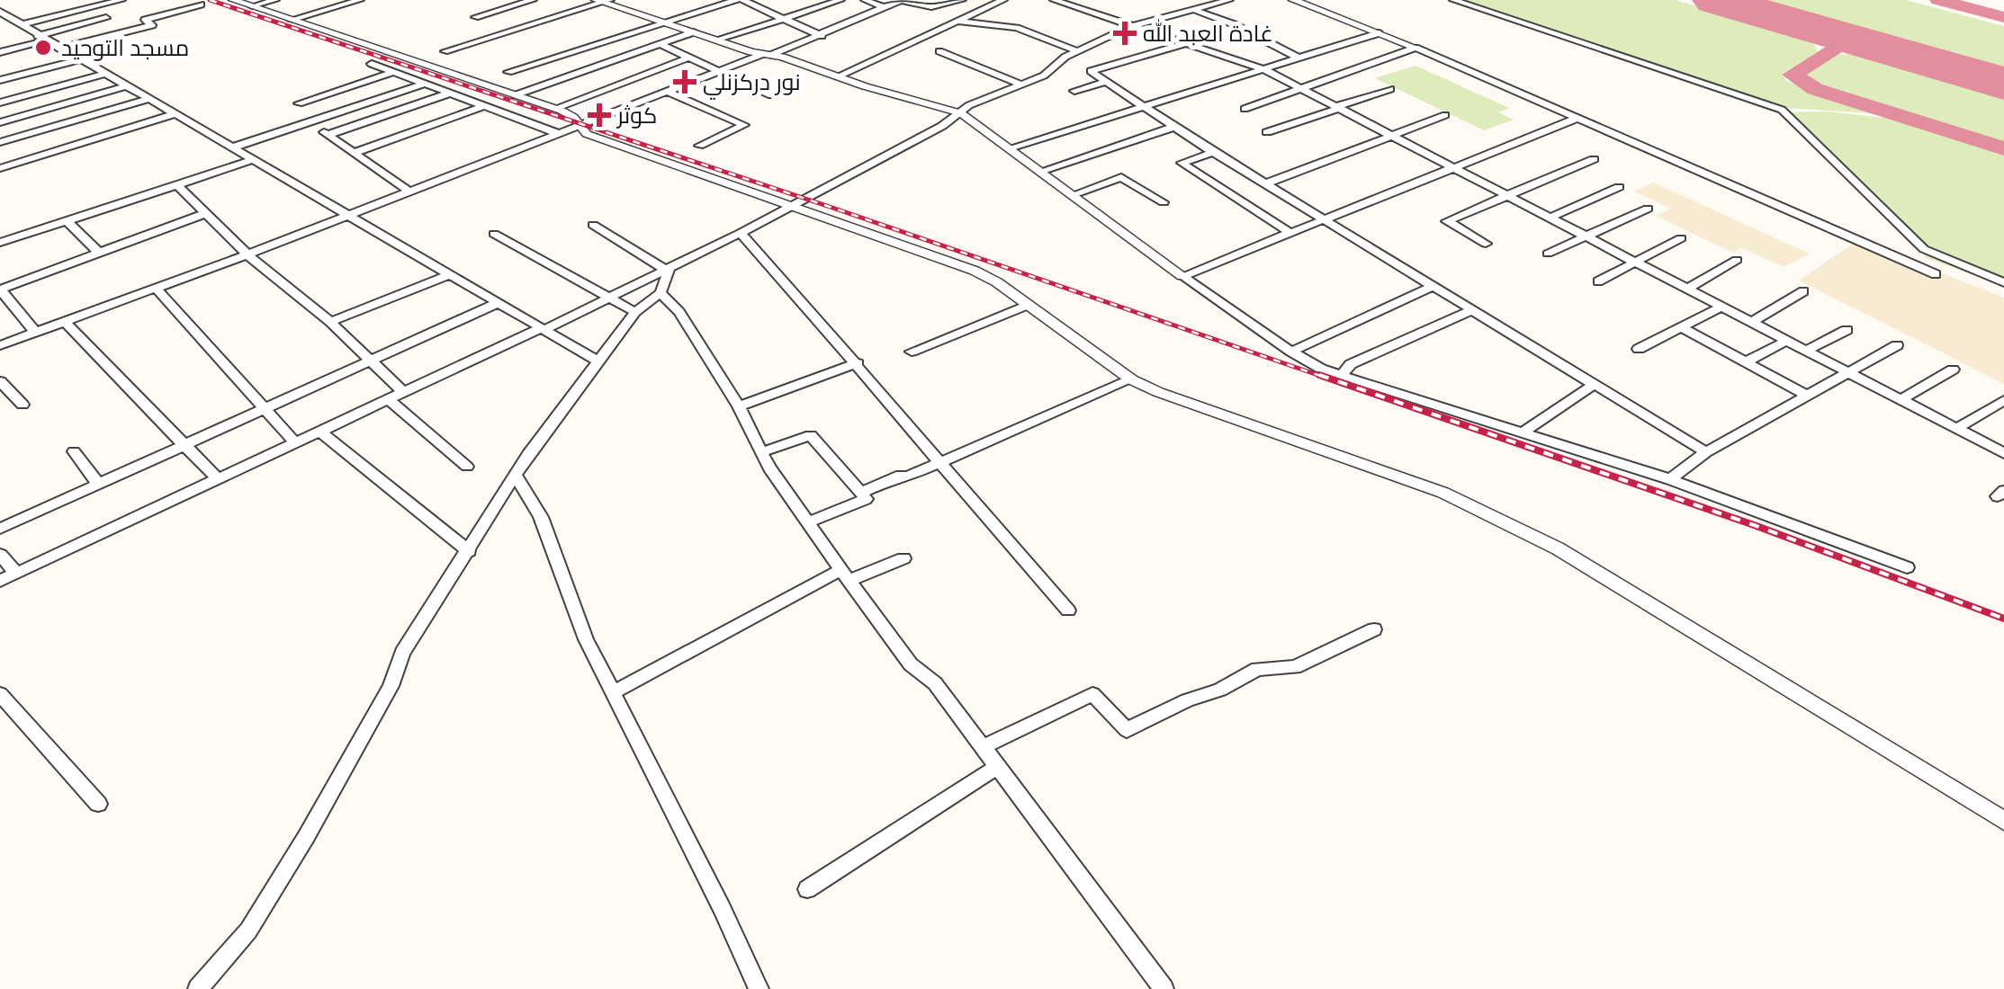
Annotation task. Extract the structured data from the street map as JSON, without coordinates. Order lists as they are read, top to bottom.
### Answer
{
  "places": {
    "health": ["غادة العبد الله", "نور دركزنلي", "كوثر"],
    "other": ["مسجد التوحيد"]
  }
}
